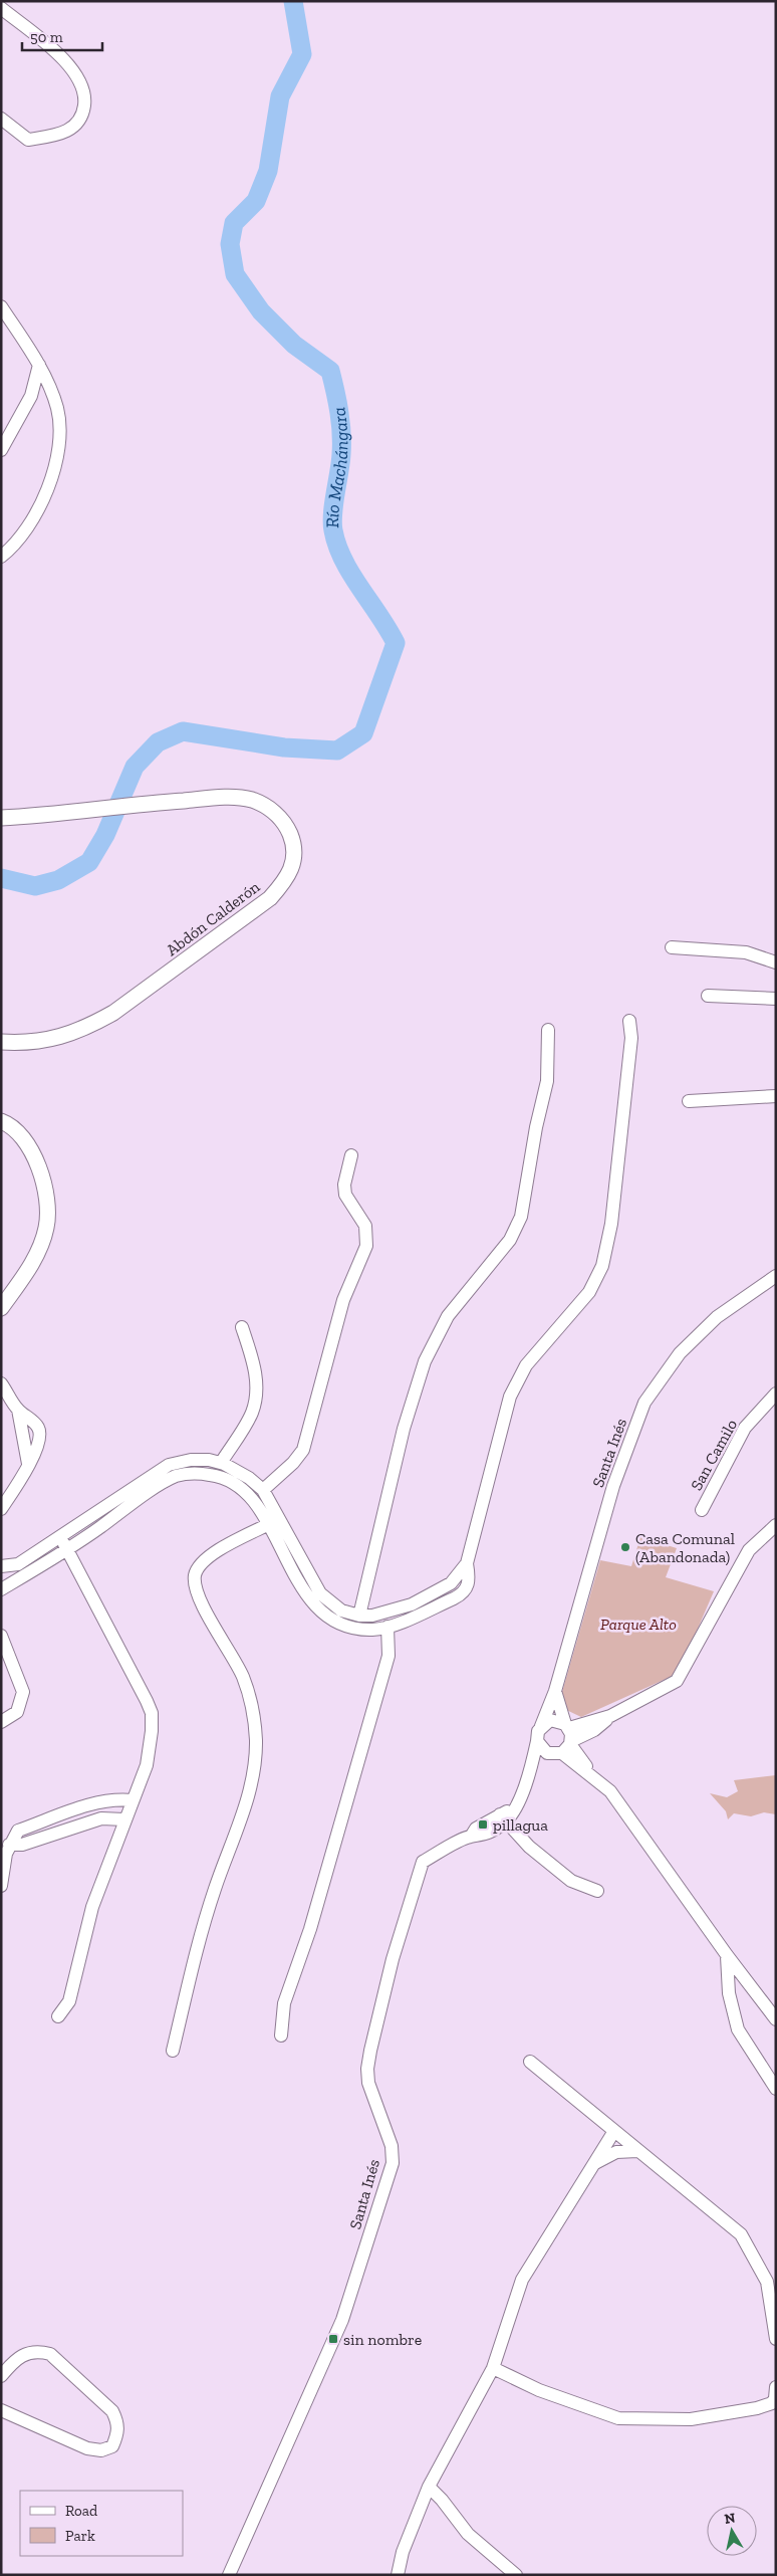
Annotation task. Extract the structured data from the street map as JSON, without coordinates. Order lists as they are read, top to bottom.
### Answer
{
  "streets": {
    "street": ["Abdón Calderón", "Santa Inés", "San Camilo"]
  },
  "water": ["Río Machángara"],
  "parks": ["Parque Alto"],
  "places": {
    "other": ["Casa Comunal (Abandonada)"],
    "transit": ["pillagua", "sin nombre"]
  },
  "legend": ["Road", "Park"],
  "scale_bar": "50 m",
  "north": "top"
}
